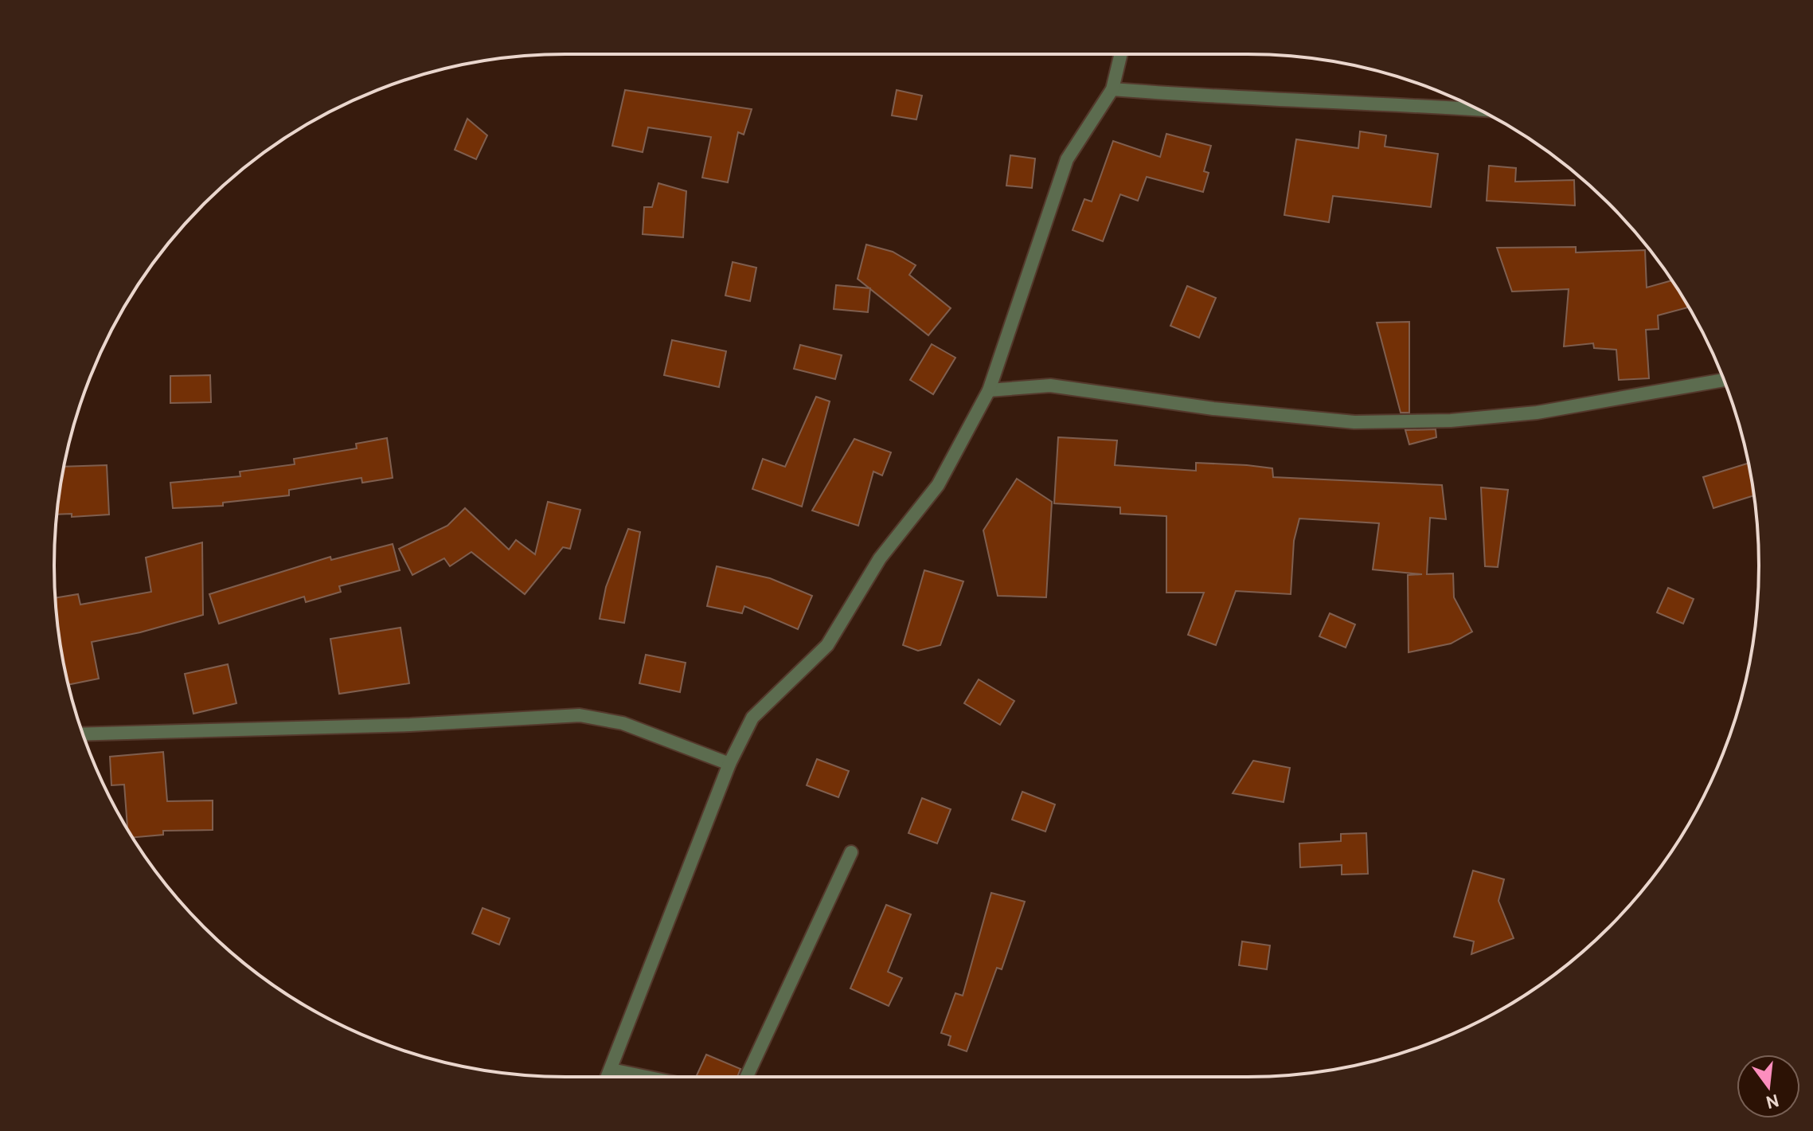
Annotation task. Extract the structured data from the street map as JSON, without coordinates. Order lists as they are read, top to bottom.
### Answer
{
  "north": "bottom"
}
